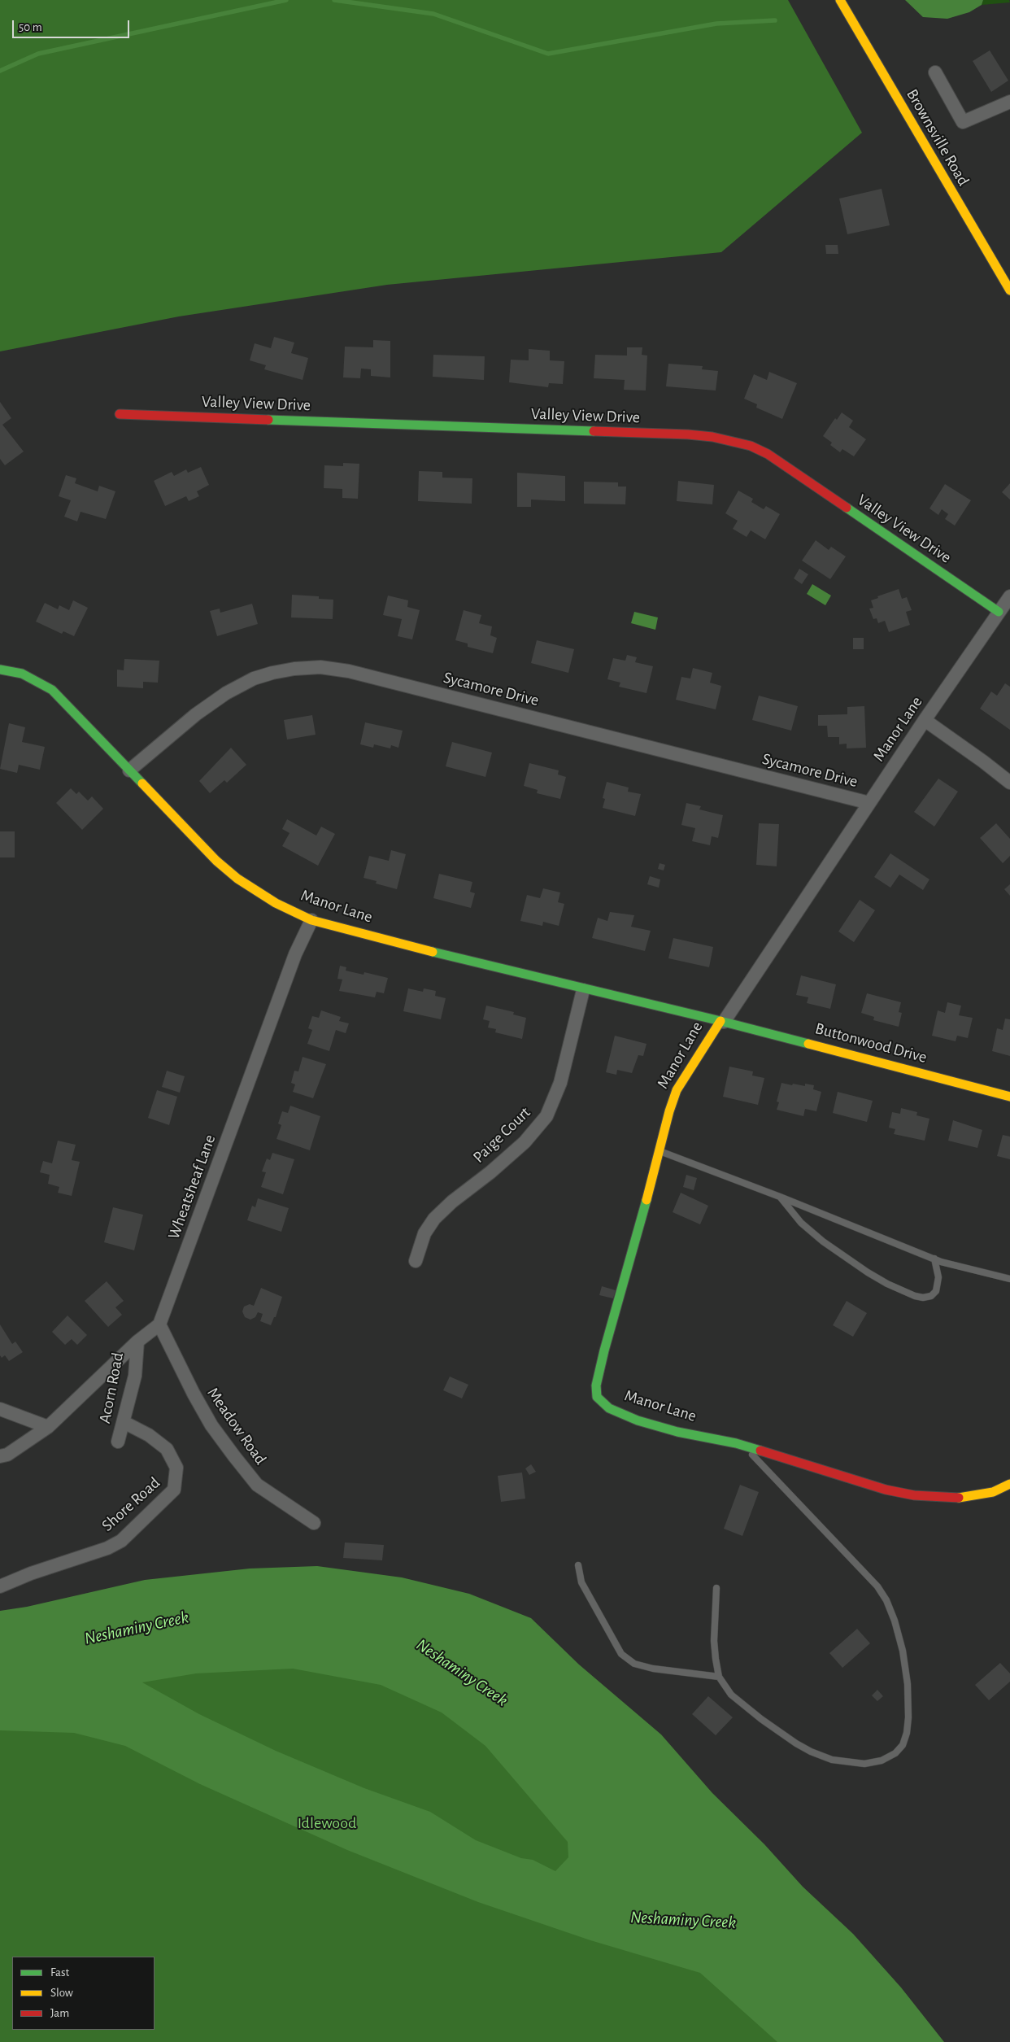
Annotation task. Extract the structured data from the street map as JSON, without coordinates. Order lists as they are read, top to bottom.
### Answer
{
  "streets": {
    "street": [
      "Brownsville Road",
      "Valley View Drive",
      "Sycamore Drive",
      "Manor Lane",
      "Buttonwood Drive",
      "Paige Court",
      "Wheatsheaf Lane",
      "Acorn Road",
      "Meadow Road",
      "Shore Road"
    ]
  },
  "crossings": [
    ["Valley View Drive", "Manor Lane"],
    ["Sycamore Drive", "Manor Lane"],
    ["Manor Lane", "Buttonwood Drive"],
    ["Manor Lane", "Paige Court"],
    ["Manor Lane", "Wheatsheaf Lane"],
    ["Wheatsheaf Lane", "Meadow Road"],
    ["Acorn Road", "Shore Road"]
  ],
  "water": ["Neshaminy Creek"],
  "parks": ["Idlewood"],
  "legend": ["Fast", "Slow", "Jam"],
  "scale_bar": "50 m"
}
